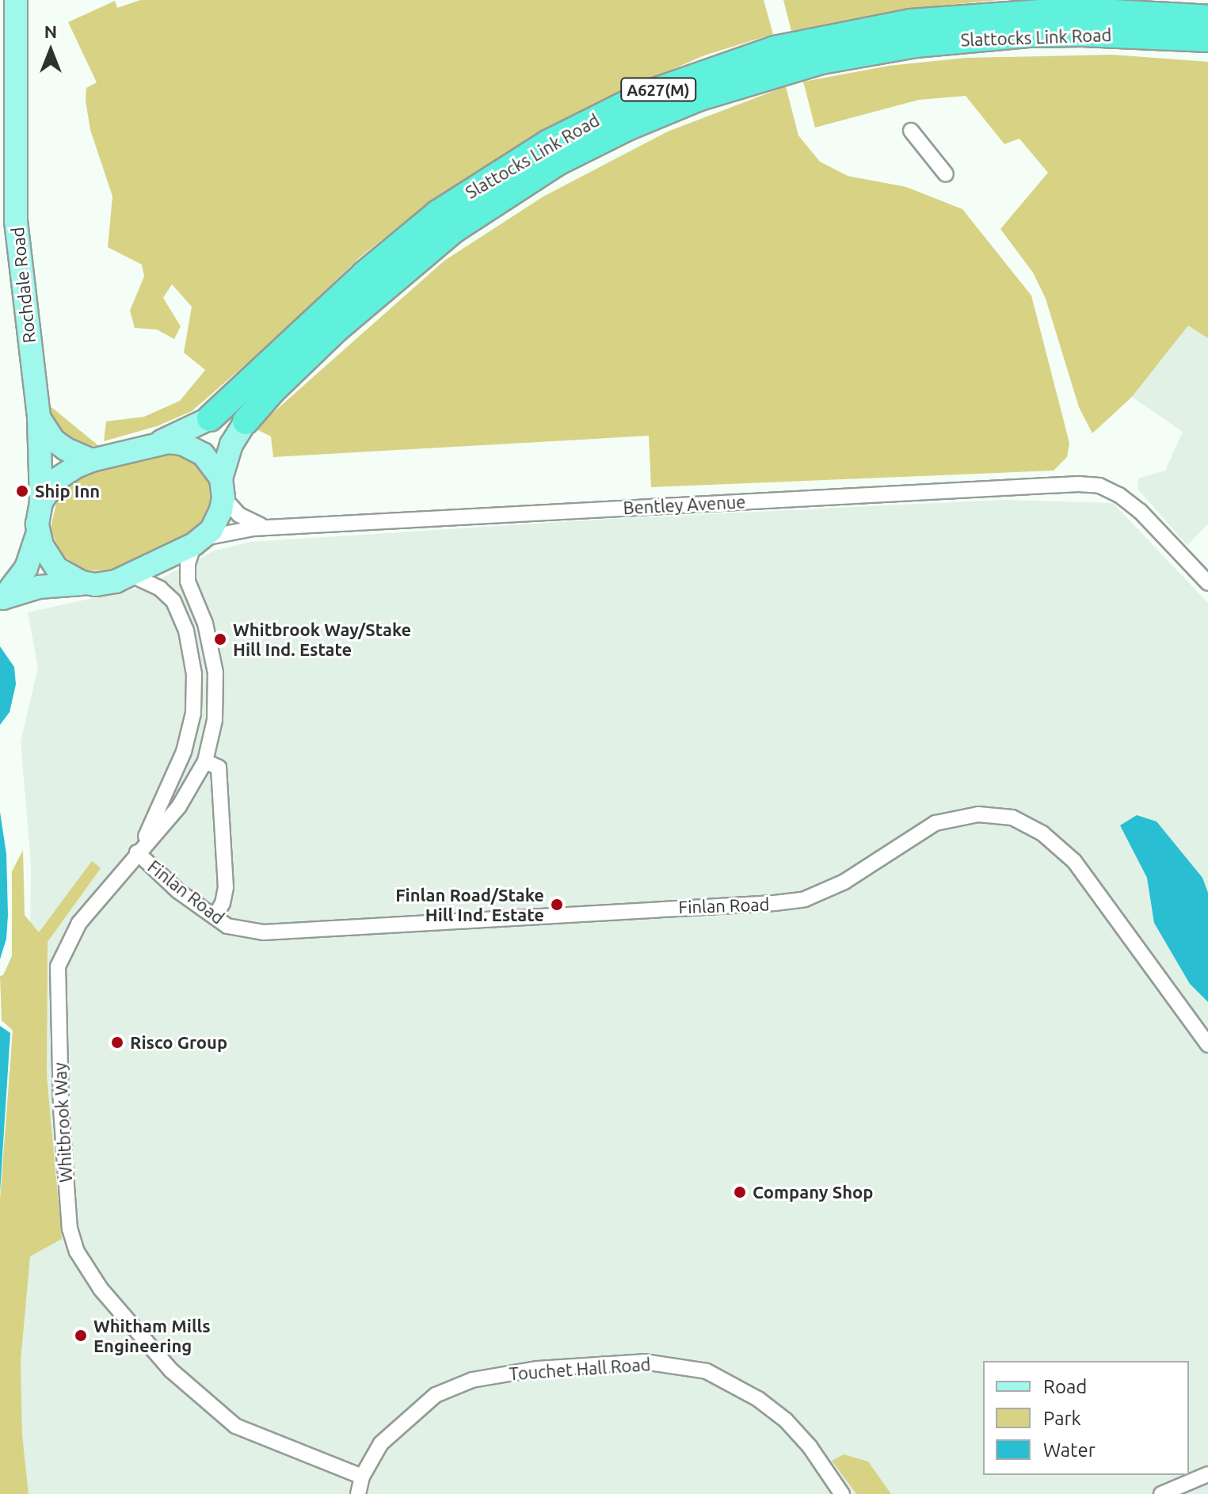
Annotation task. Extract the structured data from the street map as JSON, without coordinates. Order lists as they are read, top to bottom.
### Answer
{
  "streets": {
    "highway": ["Slattocks Link Road", "A627(M)"],
    "main road": ["Rochdale Road"],
    "street": [
      "Bentley Avenue",
      "Finlan Road",
      "Whitbrook Way",
      "Touchet Hall Road"
    ]
  },
  "crossings": [
    ["Slattocks Link Road", "Rochdale Road"],
    ["Slattocks Link Road", "Bentley Avenue"],
    ["Slattocks Link Road", "Whitbrook Way"],
    ["Rochdale Road", "Bentley Avenue"],
    ["Rochdale Road", "Whitbrook Way"],
    ["Bentley Avenue", "Whitbrook Way"],
    ["Finlan Road", "Whitbrook Way"],
    ["Whitbrook Way", "Touchet Hall Road"]
  ],
  "places": [
    "Ship Inn",
    "Whitbrook Way/Stake Hill Ind. Estate",
    "Finlan Road/Stake Hill Ind. Estate",
    "Risco Group",
    "Company Shop",
    "Whitham Mills Engineering"
  ],
  "legend": ["Road", "Park", "Water"],
  "north": "top"
}
